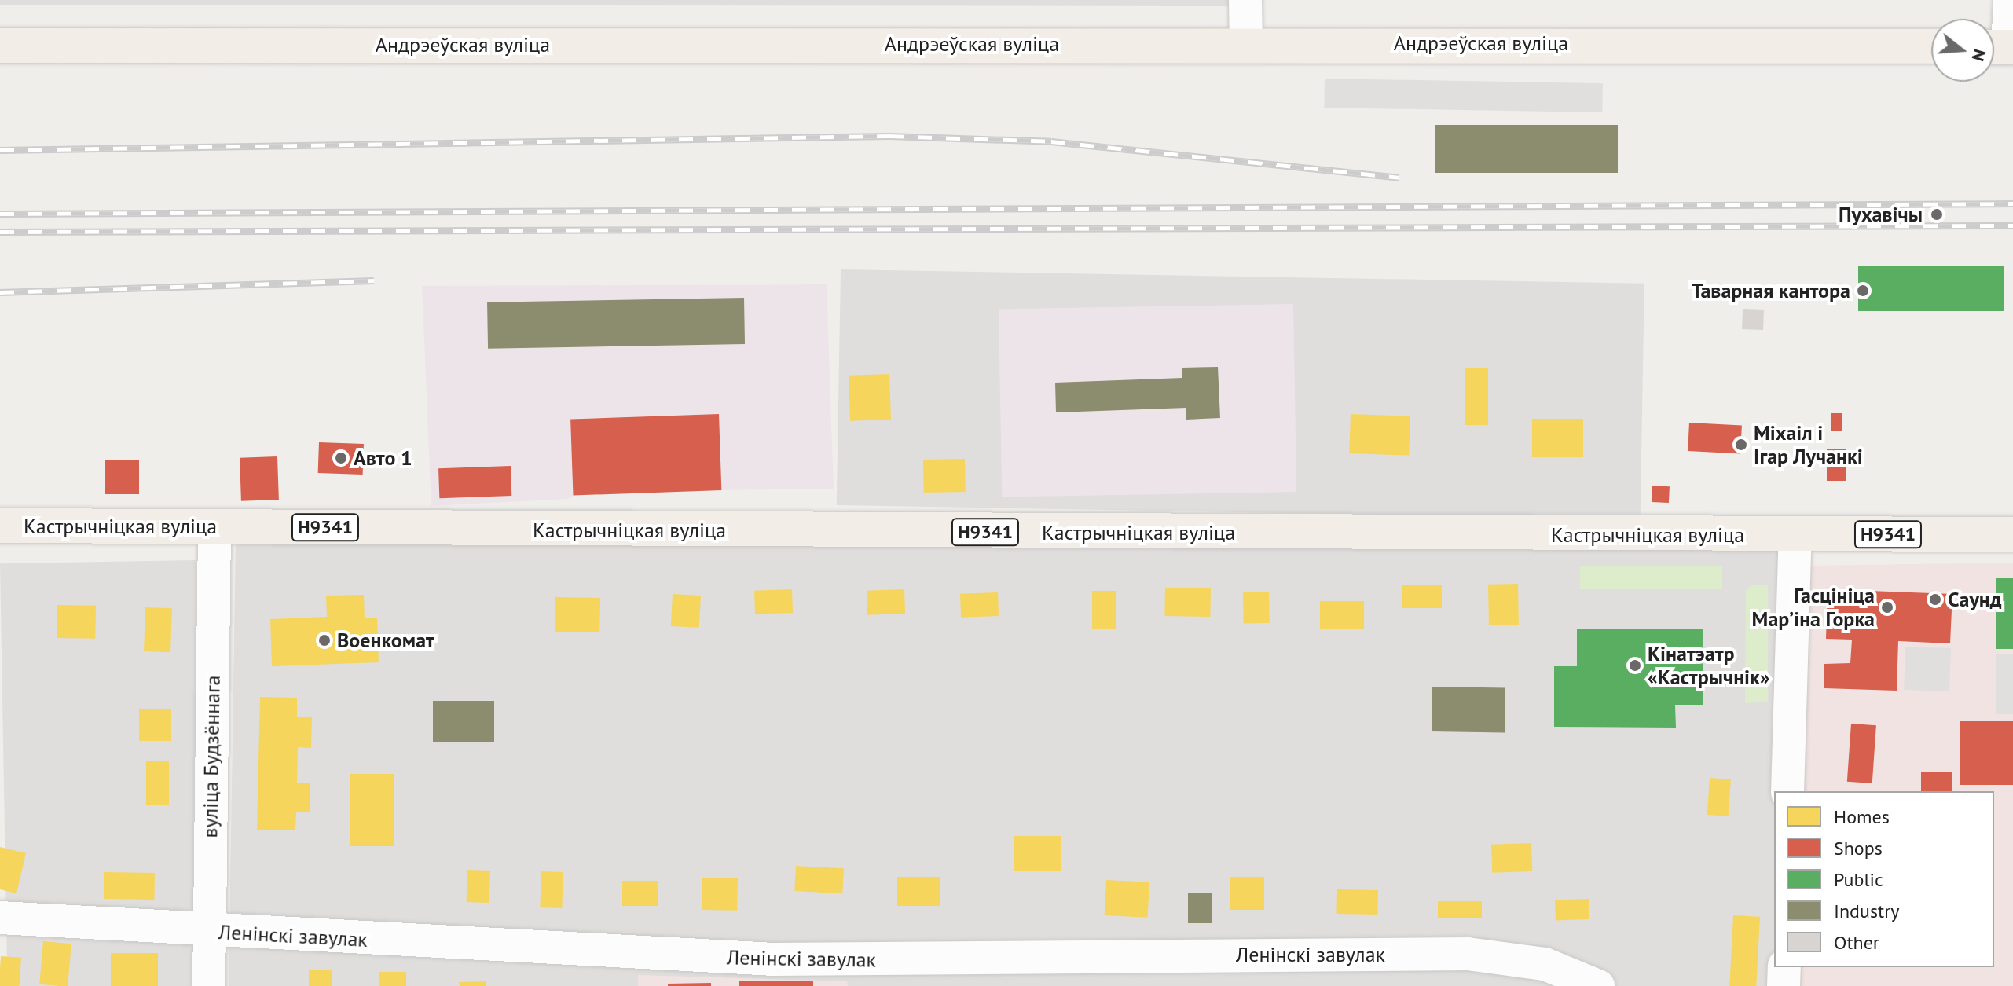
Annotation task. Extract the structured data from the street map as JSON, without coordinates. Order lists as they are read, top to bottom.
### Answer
{
  "streets": {
    "main road": ["Андрэеўская вуліца", "Кастрычніцкая вуліца", "Н9341"],
    "street": ["вуліца Будзённага", "Ленінскі завулак"]
  },
  "crossings": [
    ["Кастрычніцкая вуліца", "вуліца Будзённага"],
    ["вуліца Будзённага", "Ленінскі завулак"]
  ],
  "places": [
    "Пухавічы",
    "Таварная кантора",
    "Міхаіл і Ігар Лучанкі",
    "Авто 1",
    "Саунд",
    "Гасцініца Марʼіна Горка",
    "Военкомат",
    "Кінатэатр «Кастрычнік»"
  ],
  "legend": [
    "Homes",
    "Shops",
    "Public",
    "Industry",
    "Other"
  ],
  "north": "right"
}
